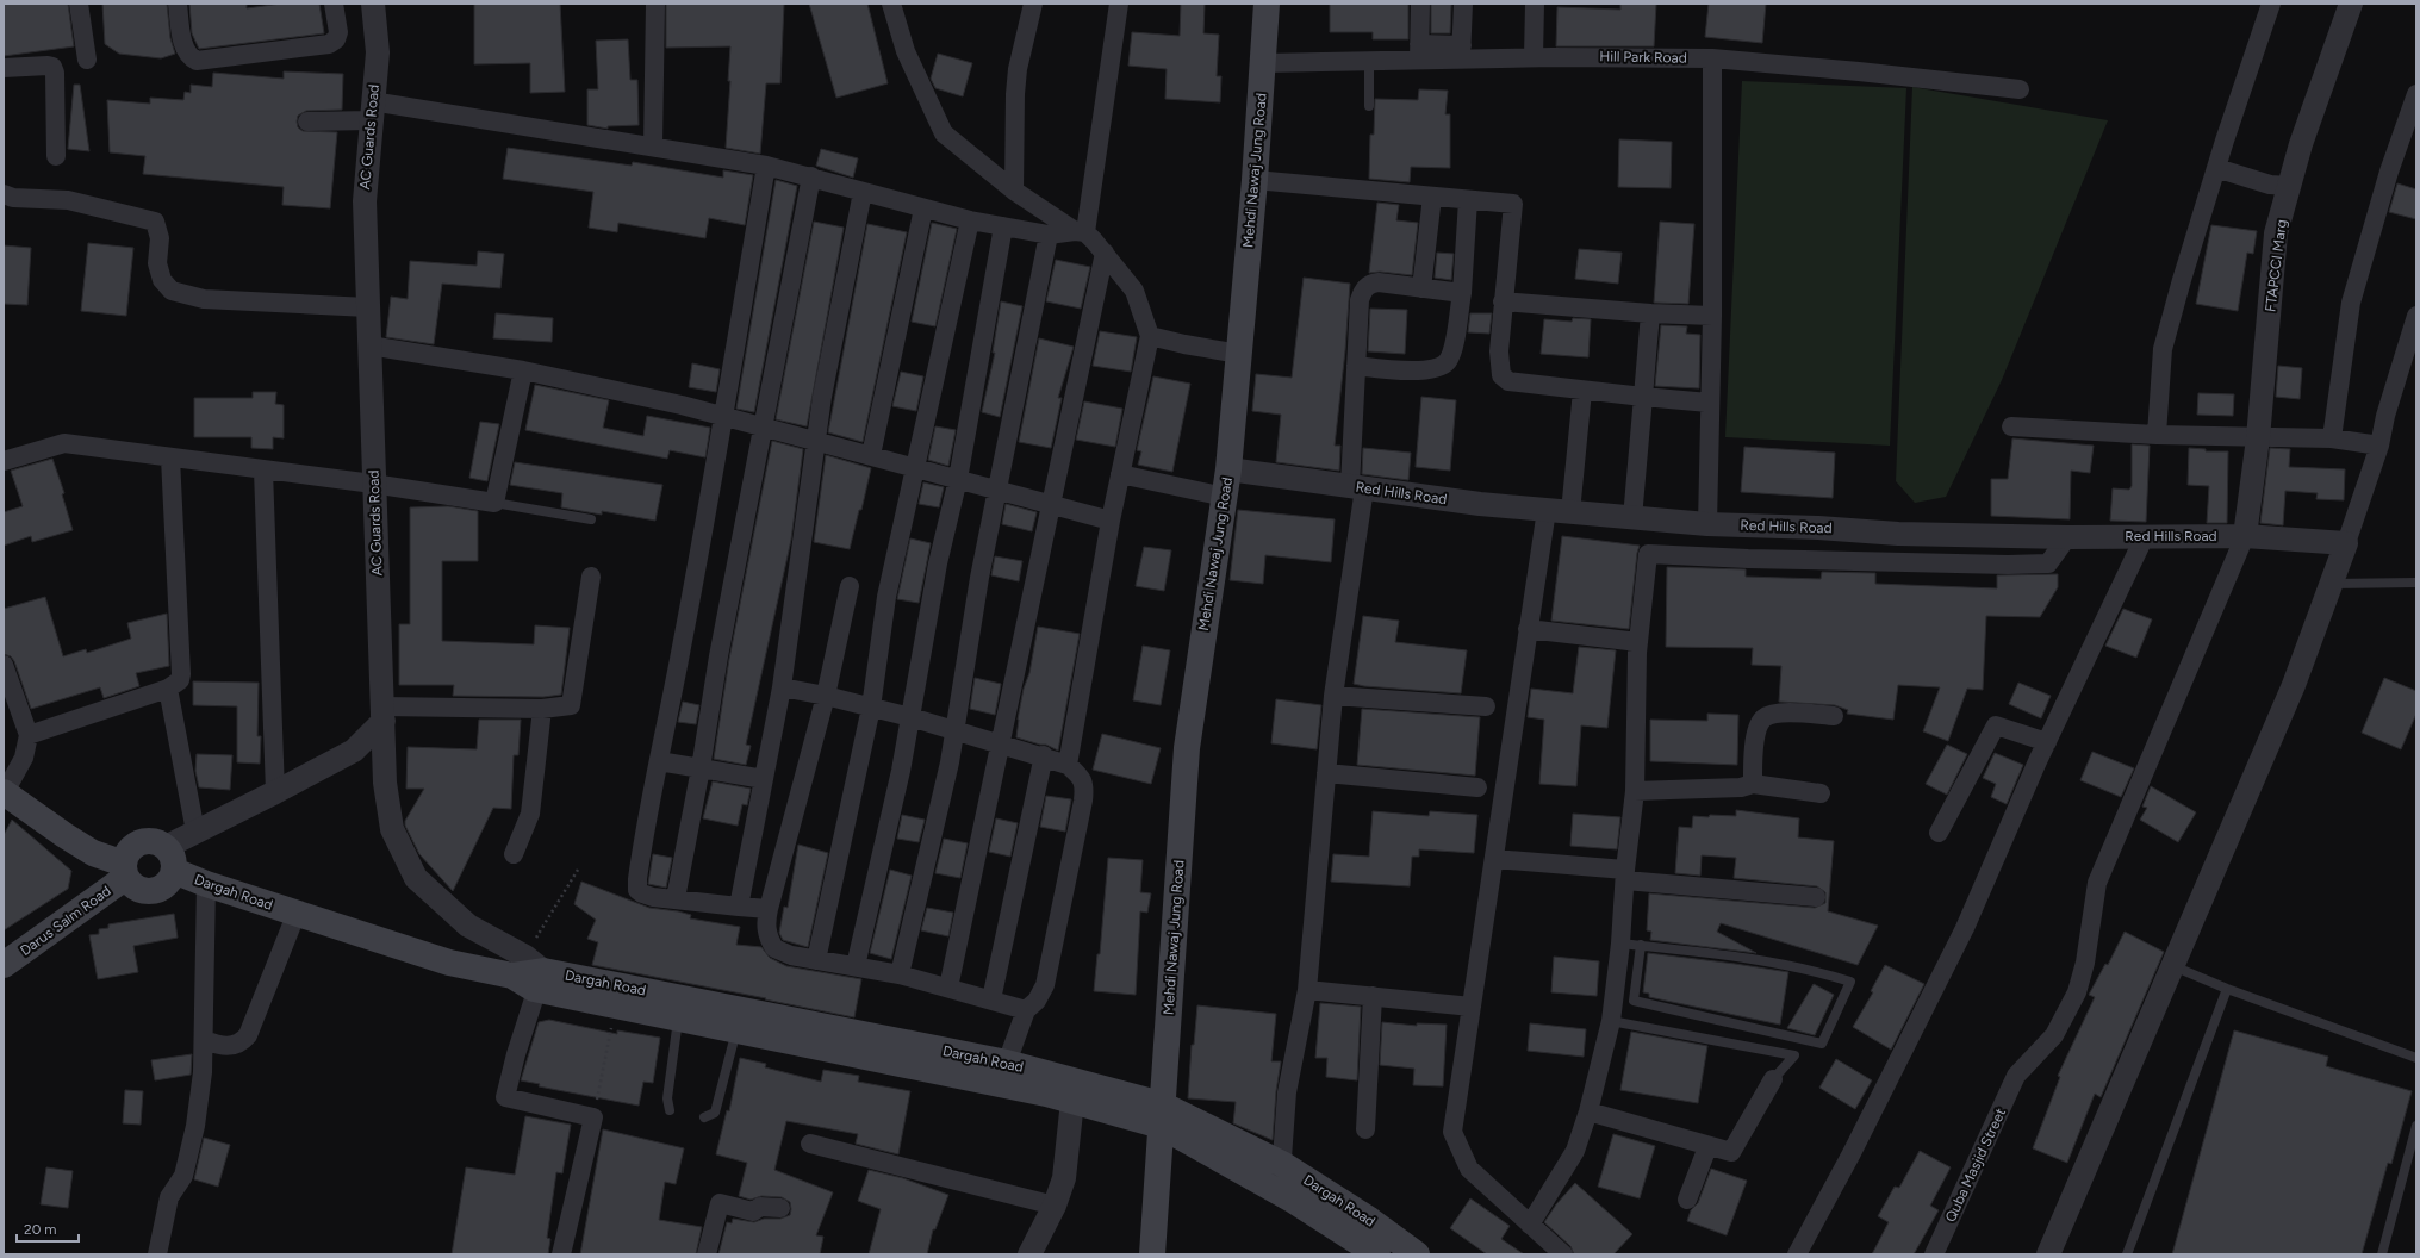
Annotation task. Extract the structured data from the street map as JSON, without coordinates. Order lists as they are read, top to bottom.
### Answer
{
  "streets": {
    "main road": ["Mehdi Nawaj Jung Road", "Dargah Road", "Darus Salm Road"],
    "street": [
      "Hill Park Road",
      "AC Guards Road",
      "FTAPCCI Marg",
      "Red Hills Road",
      "Quba Masjid Street"
    ]
  },
  "crossings": [
    ["Hill Park Road", "Mehdi Nawaj Jung Road"],
    ["AC Guards Road", "Dargah Road"],
    ["Mehdi Nawaj Jung Road", "Red Hills Road"],
    ["Mehdi Nawaj Jung Road", "Dargah Road"],
    ["FTAPCCI Marg", "Red Hills Road"],
    ["FTAPCCI Marg", "Quba Masjid Street"],
    ["Red Hills Road", "Quba Masjid Street"],
    ["Dargah Road", "Darus Salm Road"]
  ],
  "scale_bar": "20 m"
}
